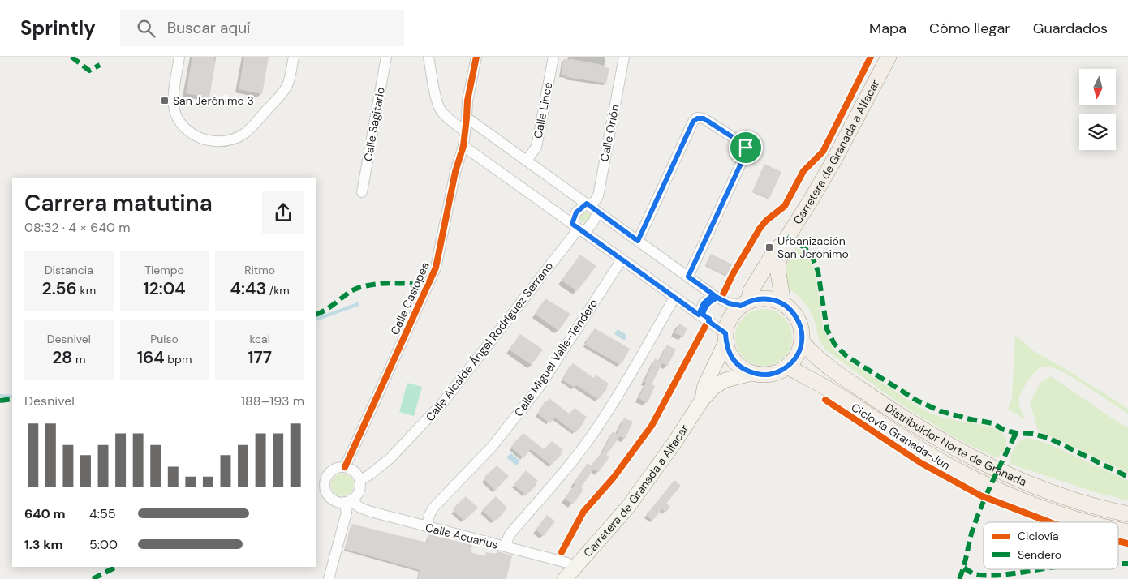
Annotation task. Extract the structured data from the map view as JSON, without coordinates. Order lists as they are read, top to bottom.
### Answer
{
  "streets": {
    "main road": ["Carretera de Granada a Alfacar", "Distribuidor Norte de Granada"],
    "street": [
      "Calle Lince",
      "Calle Sagitario",
      "Calle Orión",
      "Calle Casiopea",
      "Calle Alcalde Ángel Rodríguez Serrano",
      "Calle Miguel Valle-Tendero",
      "Calle Acuarius"
    ],
    "cycle path": ["Ciclovía Granada-Jun"]
  },
  "crossings": [
    ["Carretera de Granada a Alfacar", "Distribuidor Norte de Granada"],
    ["Carretera de Granada a Alfacar", "Calle Acuarius"],
    ["Calle Casiopea", "Calle Alcalde Ángel Rodríguez Serrano"],
    ["Calle Casiopea", "Calle Acuarius"],
    ["Calle Alcalde Ángel Rodríguez Serrano", "Calle Acuarius"],
    ["Calle Miguel Valle-Tendero", "Calle Acuarius"]
  ],
  "places": {
    "transit": ["San Jerónimo 3", "Urbanización San Jerónimo"]
  },
  "legend": ["Ciclovía", "Sendero"],
  "north": "bottom",
  "page": {
    "header": "Sprintly",
    "search": "Buscar aquí",
    "nav": ["Mapa", "Cómo llegar", "Guardados"],
    "heading": ["Carrera matutina", "08:32 · 4 × 640 m"],
    "stats": [
      ["Distancia", "2.56 km"],
      ["Tiempo", "12:04"],
      ["Ritmo", "4:43 /km"],
      ["Desnivel", "28 m"],
      ["Pulso", "164 bpm"],
      ["kcal", "177"]
    ],
    "chart": ["Desnivel", "188–193 m"],
    "list": [
      {
        "name": "640 m",
        "note": "4:55"
      },
      {
        "name": "1.3 km",
        "note": "5:00"
      }
    ]
  }
}
